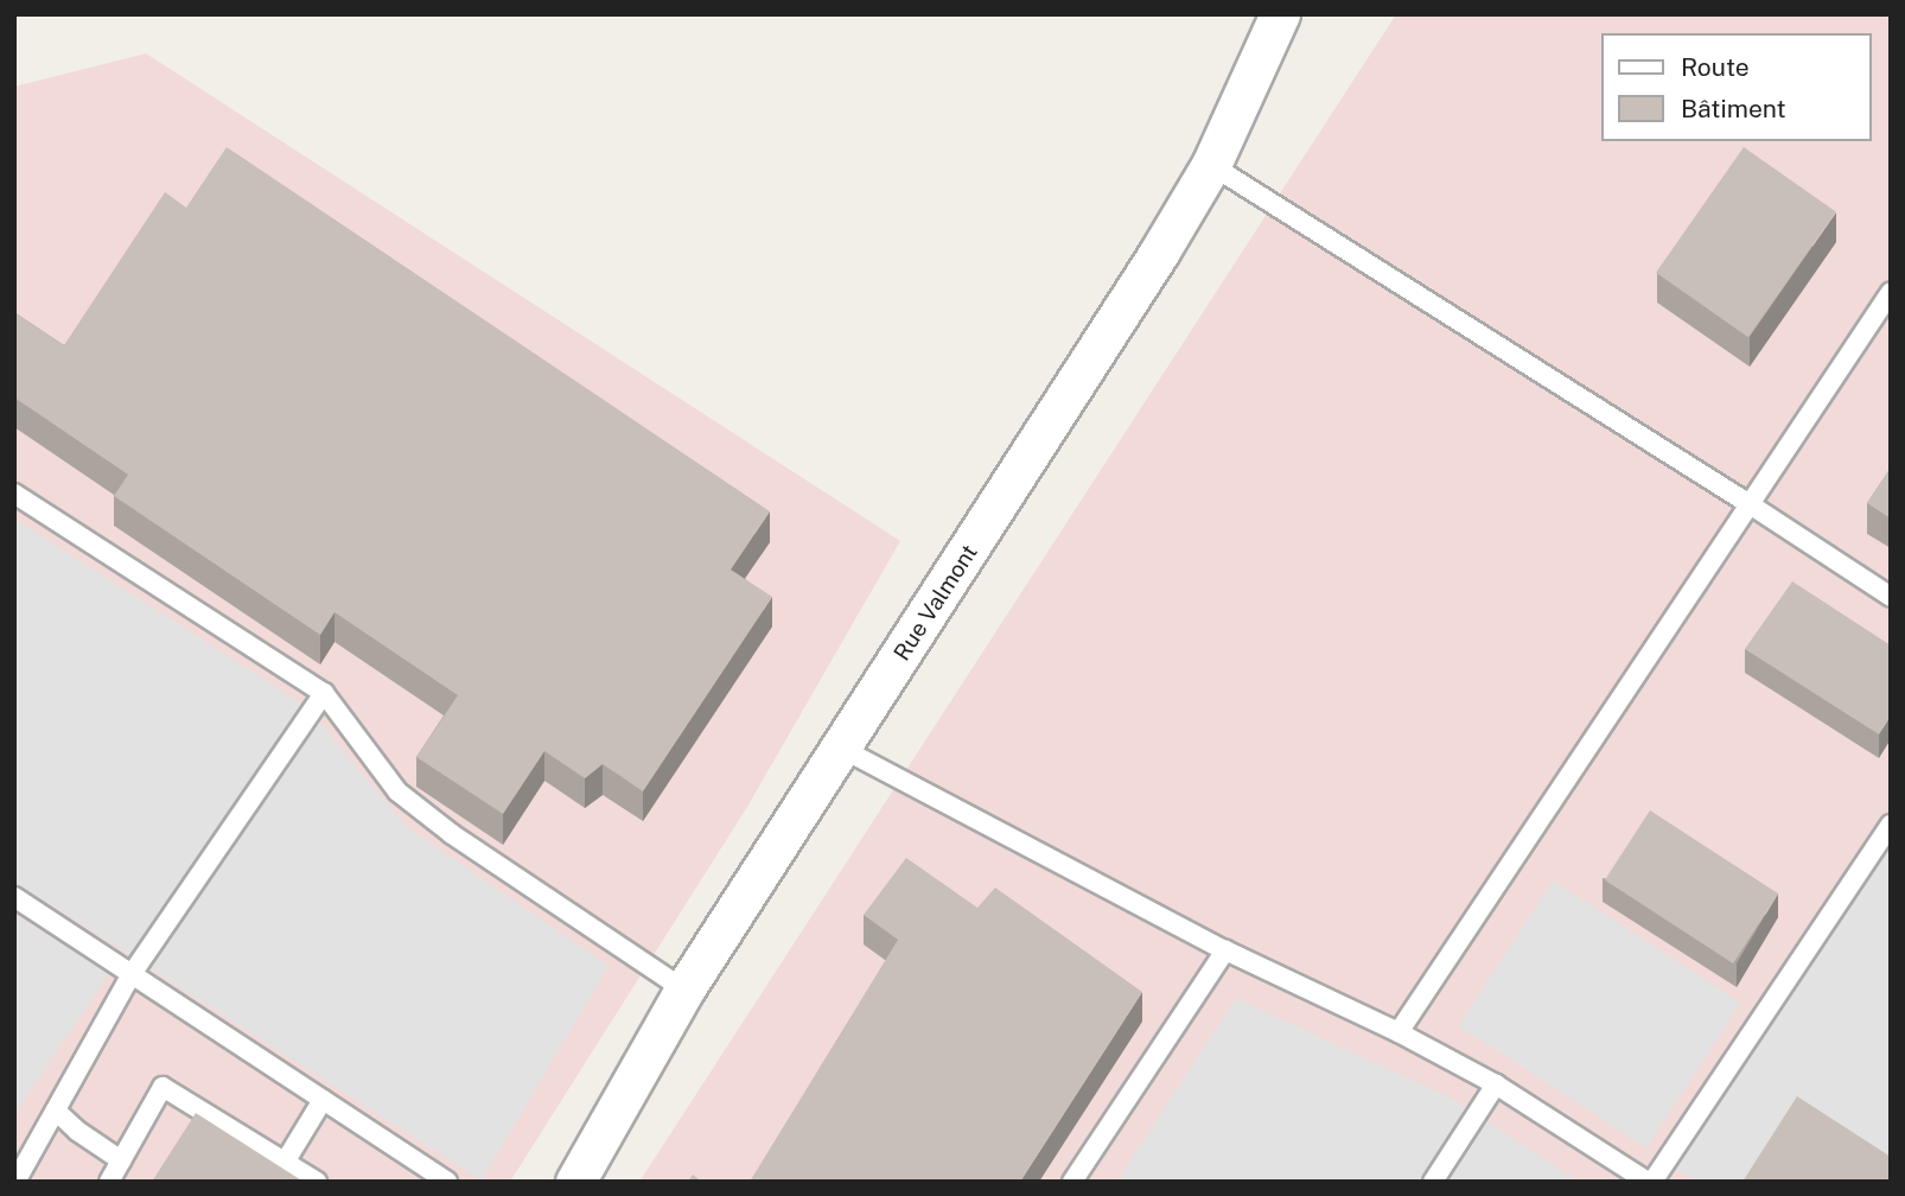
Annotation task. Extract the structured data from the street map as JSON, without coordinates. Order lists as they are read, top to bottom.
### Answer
{
  "streets": {
    "street": ["Rue Valmont"]
  },
  "legend": ["Route", "Bâtiment"]
}
